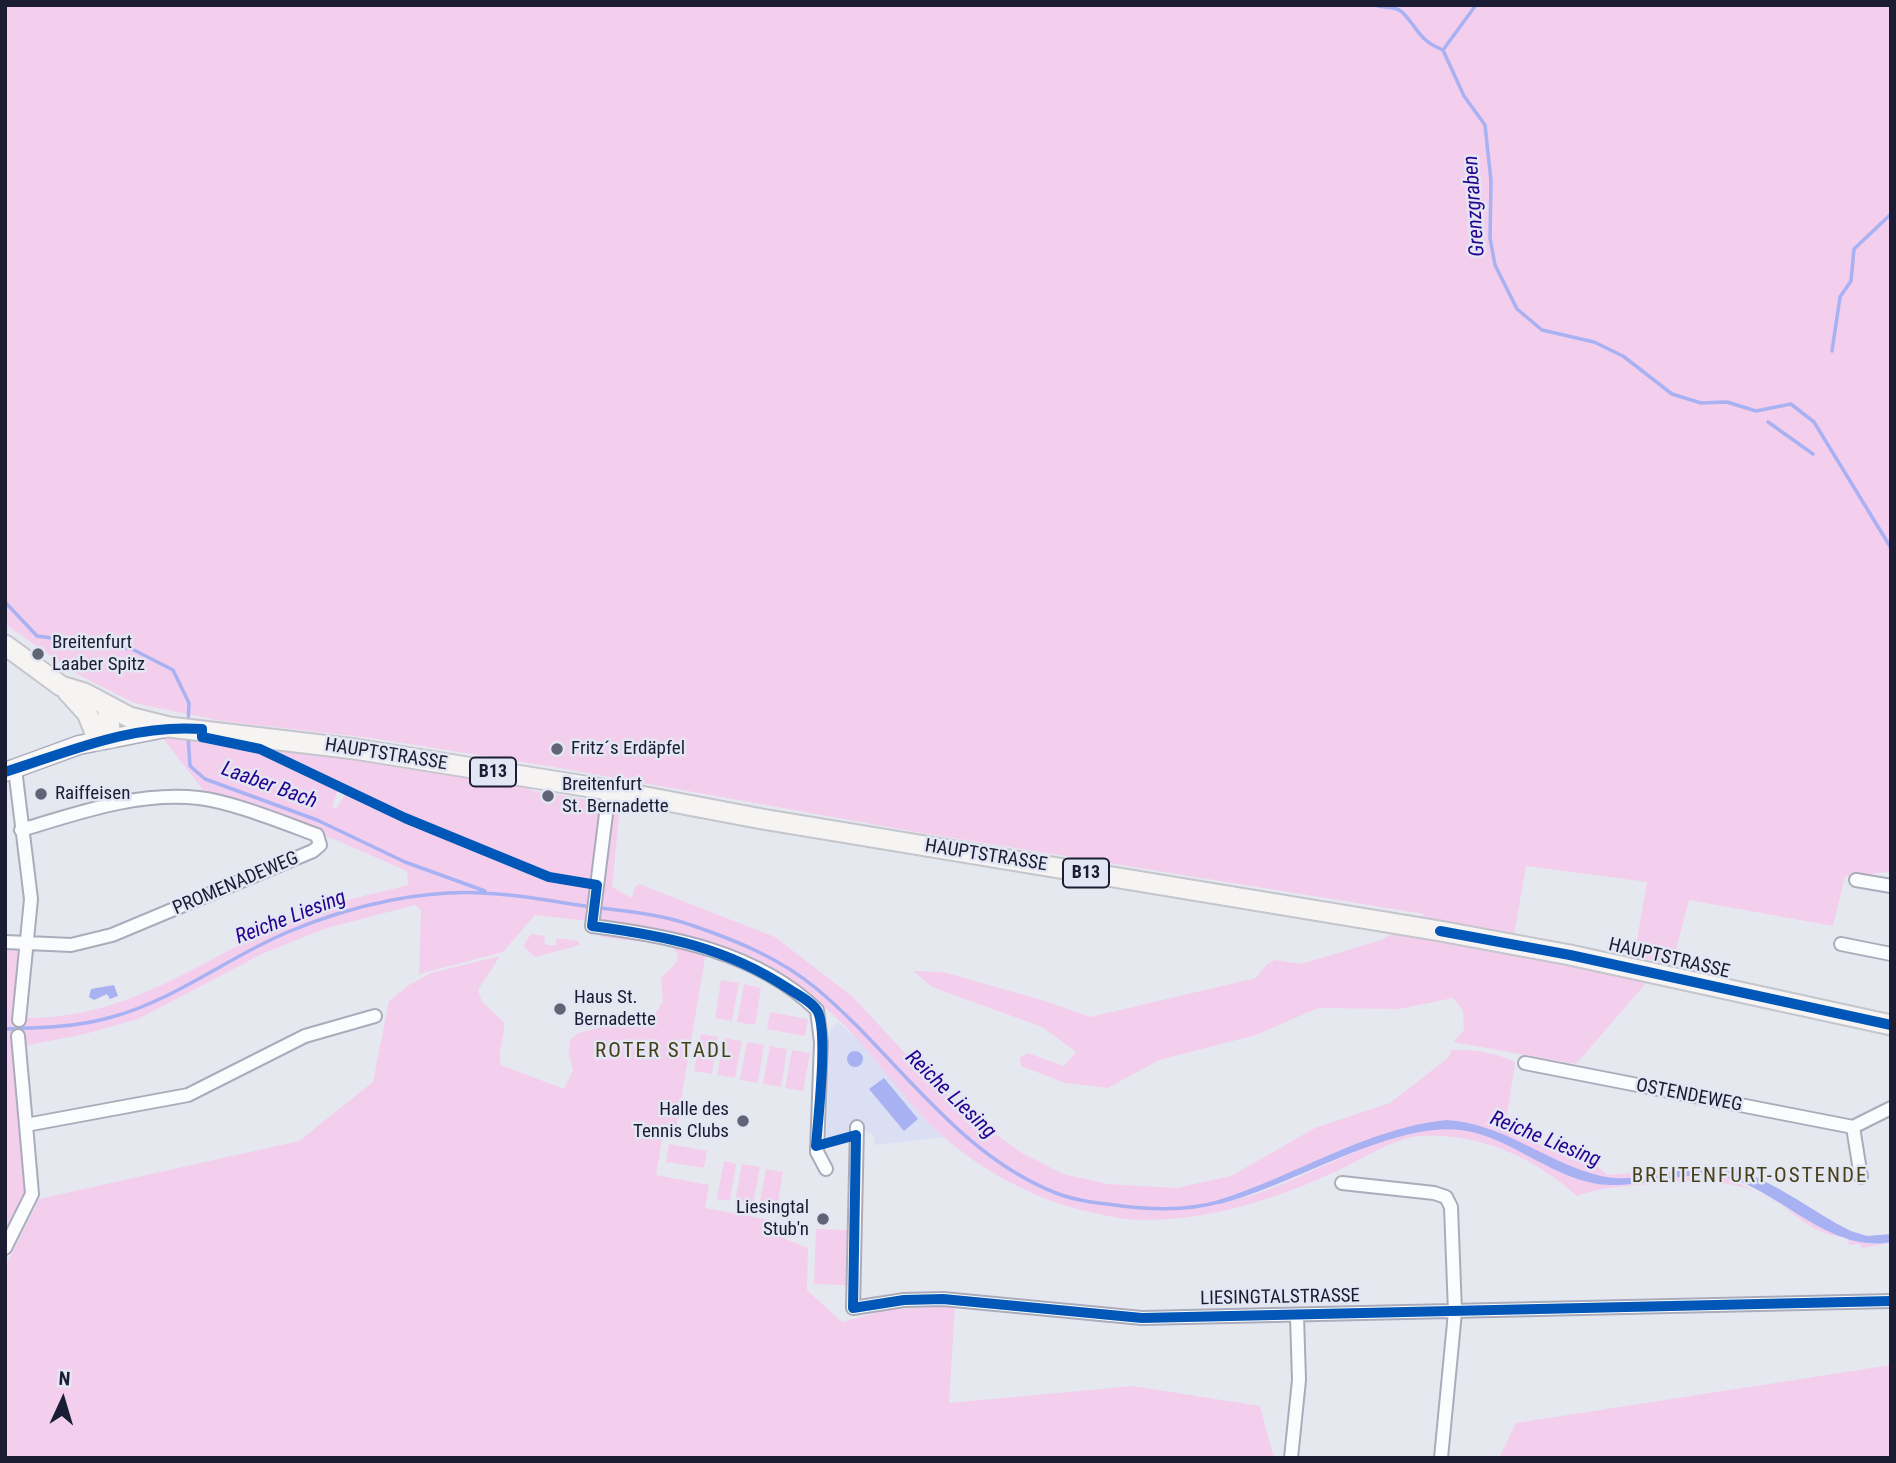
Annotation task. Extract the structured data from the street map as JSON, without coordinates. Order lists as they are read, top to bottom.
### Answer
{
  "streets": {
    "main road": ["HAUPTSTRASSE", "B13"],
    "street": ["PROMENADEWEG", "OSTENDEWEG", "LIESINGTALSTRASSE"]
  },
  "crossings": [
    ["HAUPTSTRASSE", "B13"]
  ],
  "districts": ["ROTER STADL", "BREITENFURT-OSTENDE"],
  "water": ["Grenzgraben", "Laaber Bach", "Reiche Liesing"],
  "places": [
    "Breitenfurt Laaber Spitz",
    "Fritz´s Erdäpfel",
    "Raiffeisen",
    "Breitenfurt St. Bernadette",
    "Haus St. Bernadette",
    "Halle des Tennis Clubs",
    "Liesingtal Stub'n"
  ],
  "north": "top"
}
